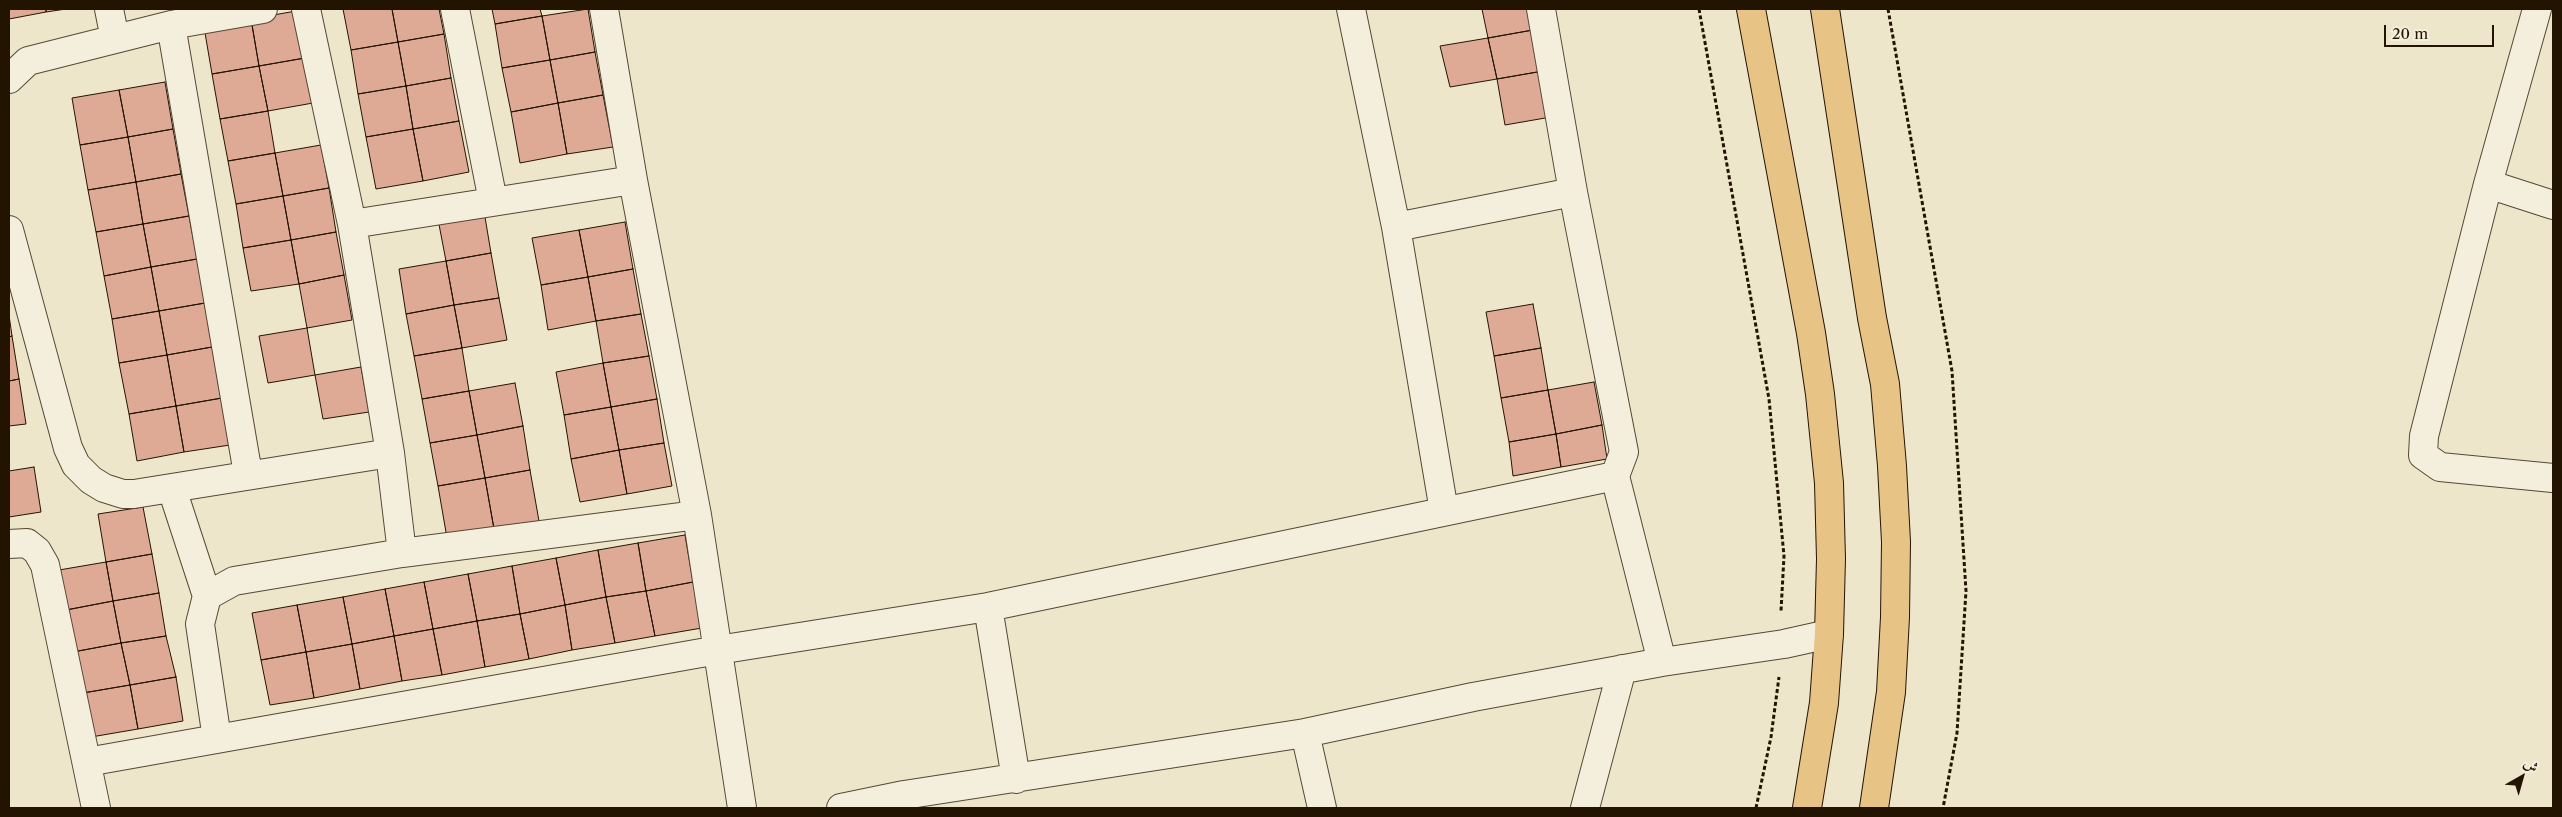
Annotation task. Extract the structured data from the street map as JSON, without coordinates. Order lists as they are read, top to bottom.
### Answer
{
  "scale_bar": "20 m",
  "north": "top right"
}
